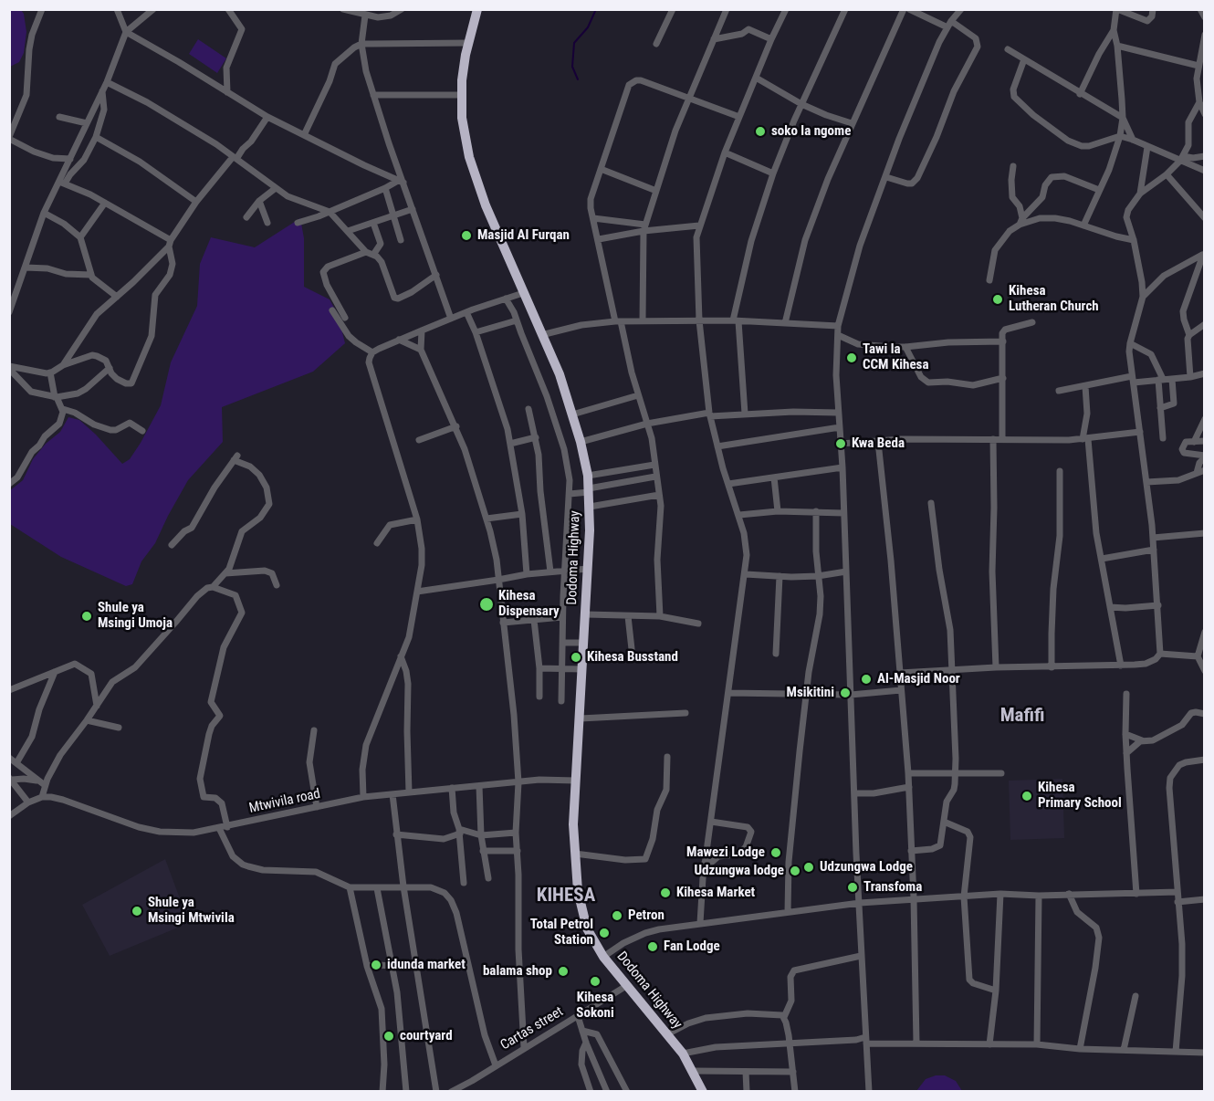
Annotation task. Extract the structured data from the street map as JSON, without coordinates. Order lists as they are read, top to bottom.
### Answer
{
  "streets": {
    "highway": ["Dodoma Highway"],
    "street": ["Mtwivila road", "Cartas street"]
  },
  "crossings": [
    ["Dodoma Highway", "Mtwivila road"],
    ["Dodoma Highway", "Cartas street"]
  ],
  "districts": ["Mafifi", "KIHESA"],
  "places": [
    "soko la ngome",
    "Masjid Al Furqan",
    "Kihesa Lutheran Church",
    "Tawi la CCM Kihesa",
    "Kwa Beda",
    "Kihesa Dispensary",
    "Shule ya Msingi Umoja",
    "Kihesa Busstand",
    "Al-Masjid Noor",
    "Msikitini",
    "Kihesa Primary School",
    "Mawezi Lodge",
    "Udzungwa Lodge",
    "Udzungwa lodge",
    "Transfoma",
    "Kihesa Market",
    "Shule ya Msingi Mtwivila",
    "Petron",
    "Total Petrol Station",
    "Fan Lodge",
    "idunda market",
    "balama shop",
    "Kihesa Sokoni",
    "courtyard"
  ]
}
